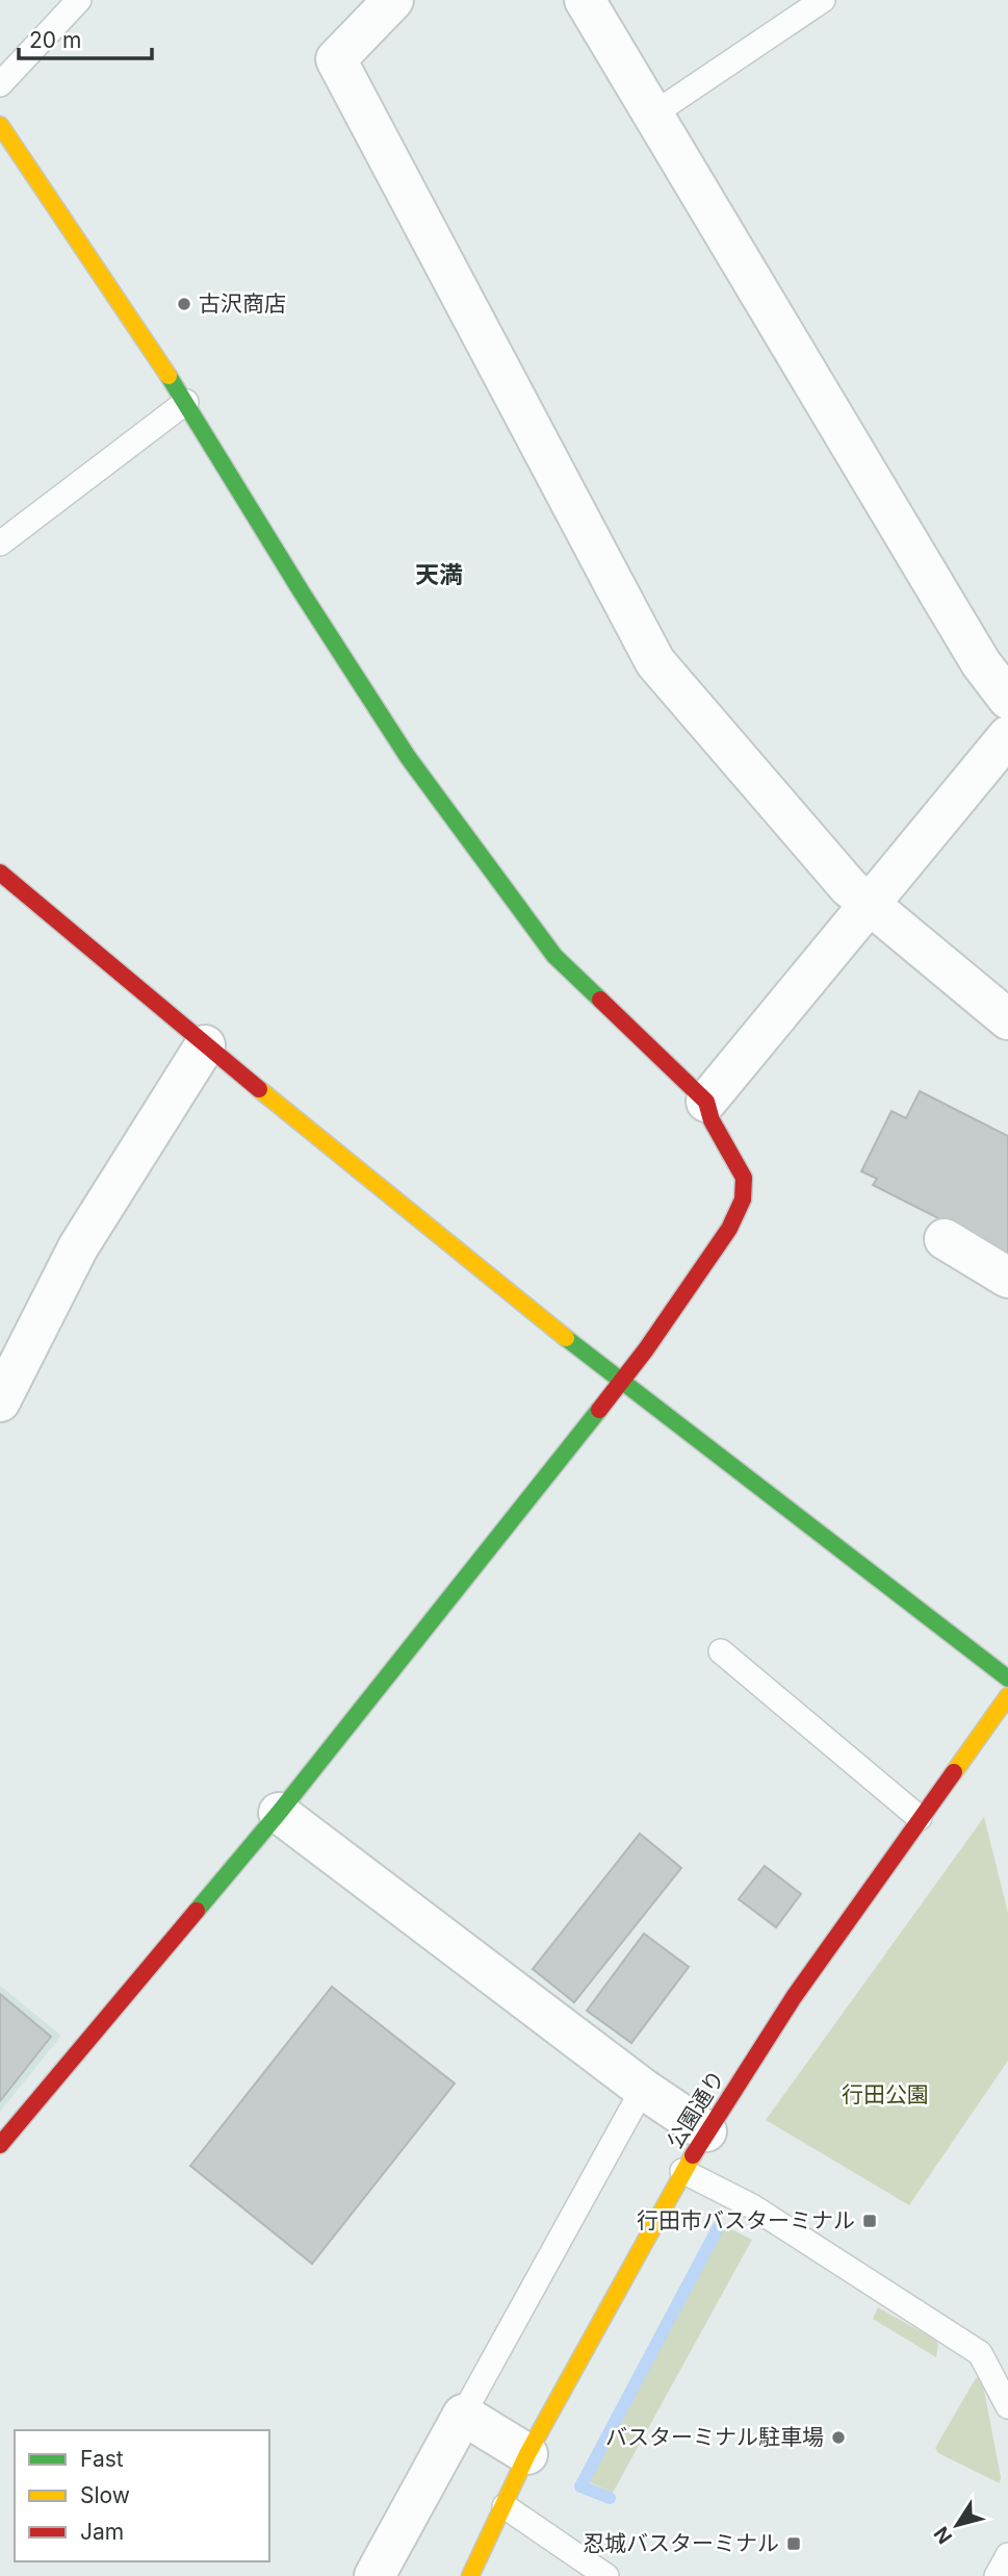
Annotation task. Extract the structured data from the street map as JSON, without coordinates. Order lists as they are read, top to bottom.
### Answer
{
  "streets": {
    "street": ["公園通り"]
  },
  "districts": ["天満"],
  "parks": ["行田公園"],
  "places": {
    "other": ["古沢商店", "バスターミナル駐車場"],
    "transit": ["行田市バスターミナル", "忍城バスターミナル"]
  },
  "legend": ["Fast", "Slow", "Jam"],
  "scale_bar": "20 m",
  "north": "bottom left"
}
